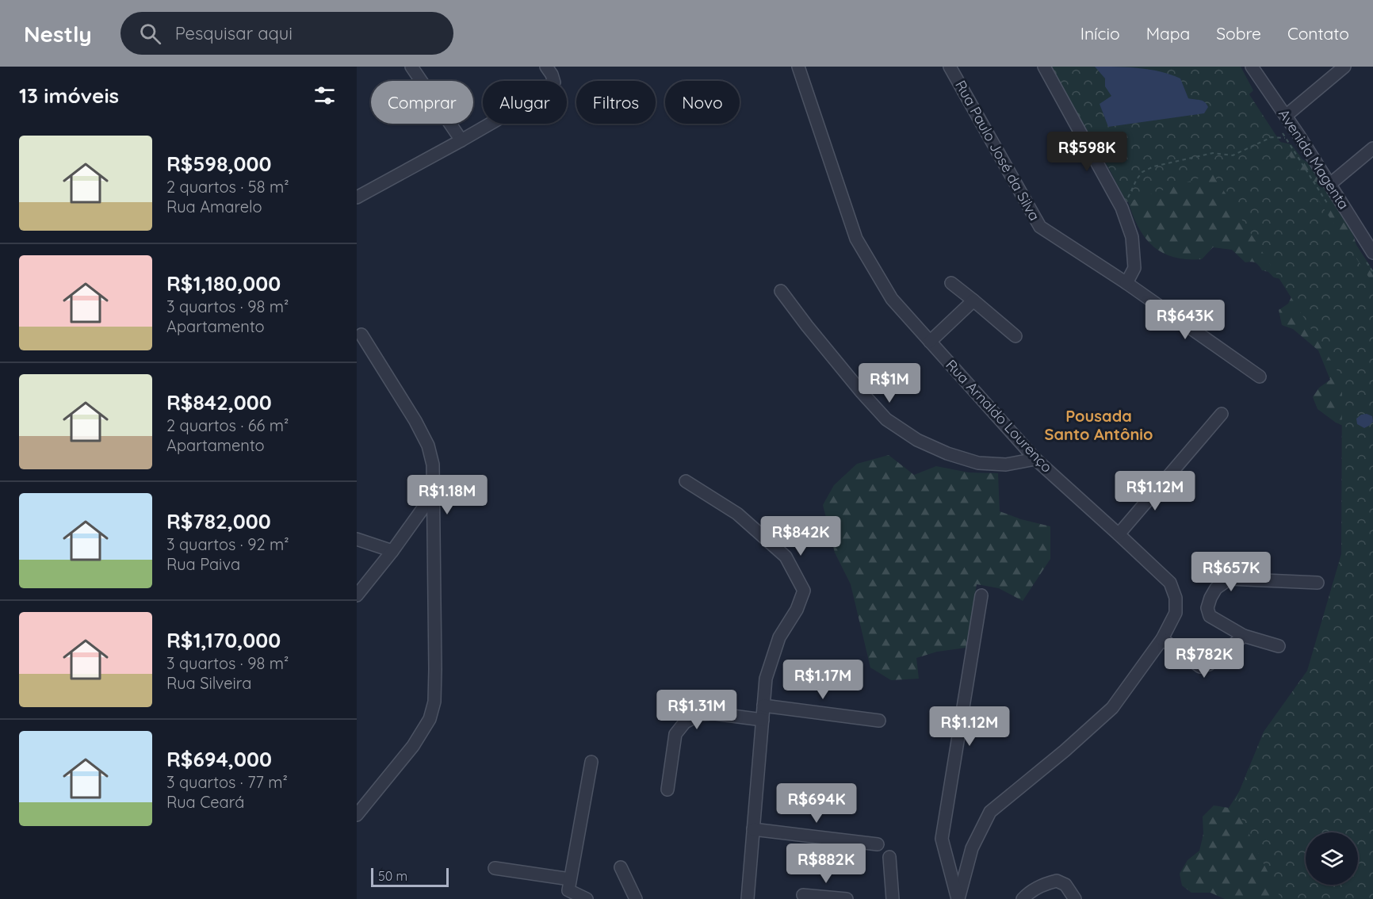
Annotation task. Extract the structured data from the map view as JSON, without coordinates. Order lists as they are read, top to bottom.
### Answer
{
  "streets": {
    "street": ["Rua Paulo José da Silva", "Avenida Magenta", "Rua Arnaldo Lourenço"]
  },
  "districts": ["Pousada Santo Antônio"],
  "scale_bar": "50 m",
  "page": {
    "header": "Nestly",
    "search": "Pesquisar aqui",
    "nav": [
      "Início",
      "Mapa",
      "Sobre",
      "Contato"
    ],
    "heading": "13 imóveis",
    "chip": [
      "Comprar",
      "Alugar",
      "Filtros",
      "Novo"
    ],
    "list": [
      {
        "name": "R$598,000",
        "note": "2 quartos · 58 m² · Rua Amarelo"
      },
      {
        "name": "R$1,180,000",
        "note": "3 quartos · 98 m² · Apartamento"
      },
      {
        "name": "R$842,000",
        "note": "2 quartos · 66 m² · Apartamento"
      },
      {
        "name": "R$782,000",
        "note": "3 quartos · 92 m² · Rua Paiva"
      },
      {
        "name": "R$1,170,000",
        "note": "3 quartos · 98 m² · Rua Silveira"
      },
      {
        "name": "R$694,000",
        "note": "3 quartos · 77 m² · Rua Ceará"
      }
    ],
    "price": [
      "R$598K",
      "R$643K",
      "R$1M",
      "R$1.12M",
      "R$1.18M",
      "R$842K",
      "R$657K",
      "R$782K",
      "R$1.17M",
      "R$1.31M",
      "R$1.12M",
      "R$694K",
      "R$882K"
    ],
    "scale": "50 m"
  }
}
